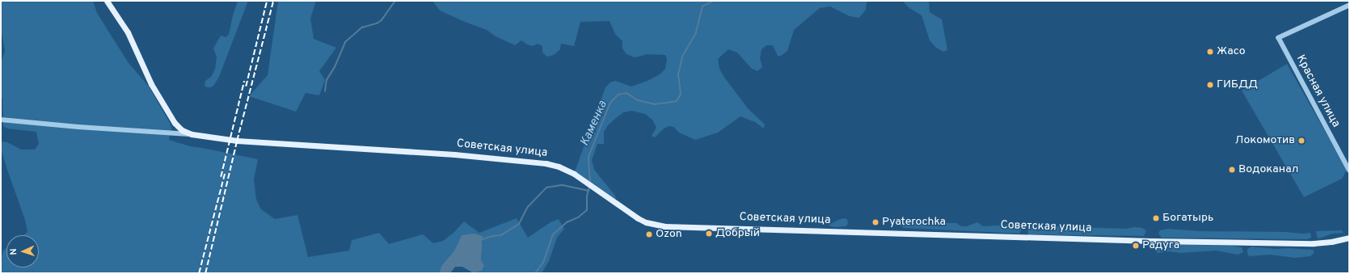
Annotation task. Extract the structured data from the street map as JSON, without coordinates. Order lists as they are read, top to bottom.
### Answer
{
  "streets": {
    "main road": ["Советская улица"],
    "street": ["Красная улица"]
  },
  "water": ["Каменка"],
  "places": [
    "Жасо",
    "ГИБДД",
    "Локомотив",
    "Водоканал",
    "Богатырь",
    "Pyaterochka",
    "Добрый",
    "Ozon",
    "Радуга"
  ],
  "north": "left"
}
